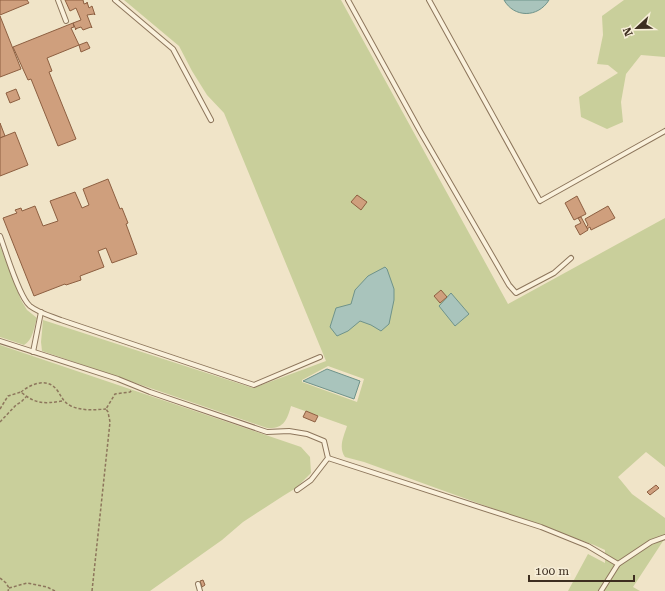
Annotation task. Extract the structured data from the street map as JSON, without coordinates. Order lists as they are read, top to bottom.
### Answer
{
  "scale_bar": "100 m",
  "north": "left"
}
